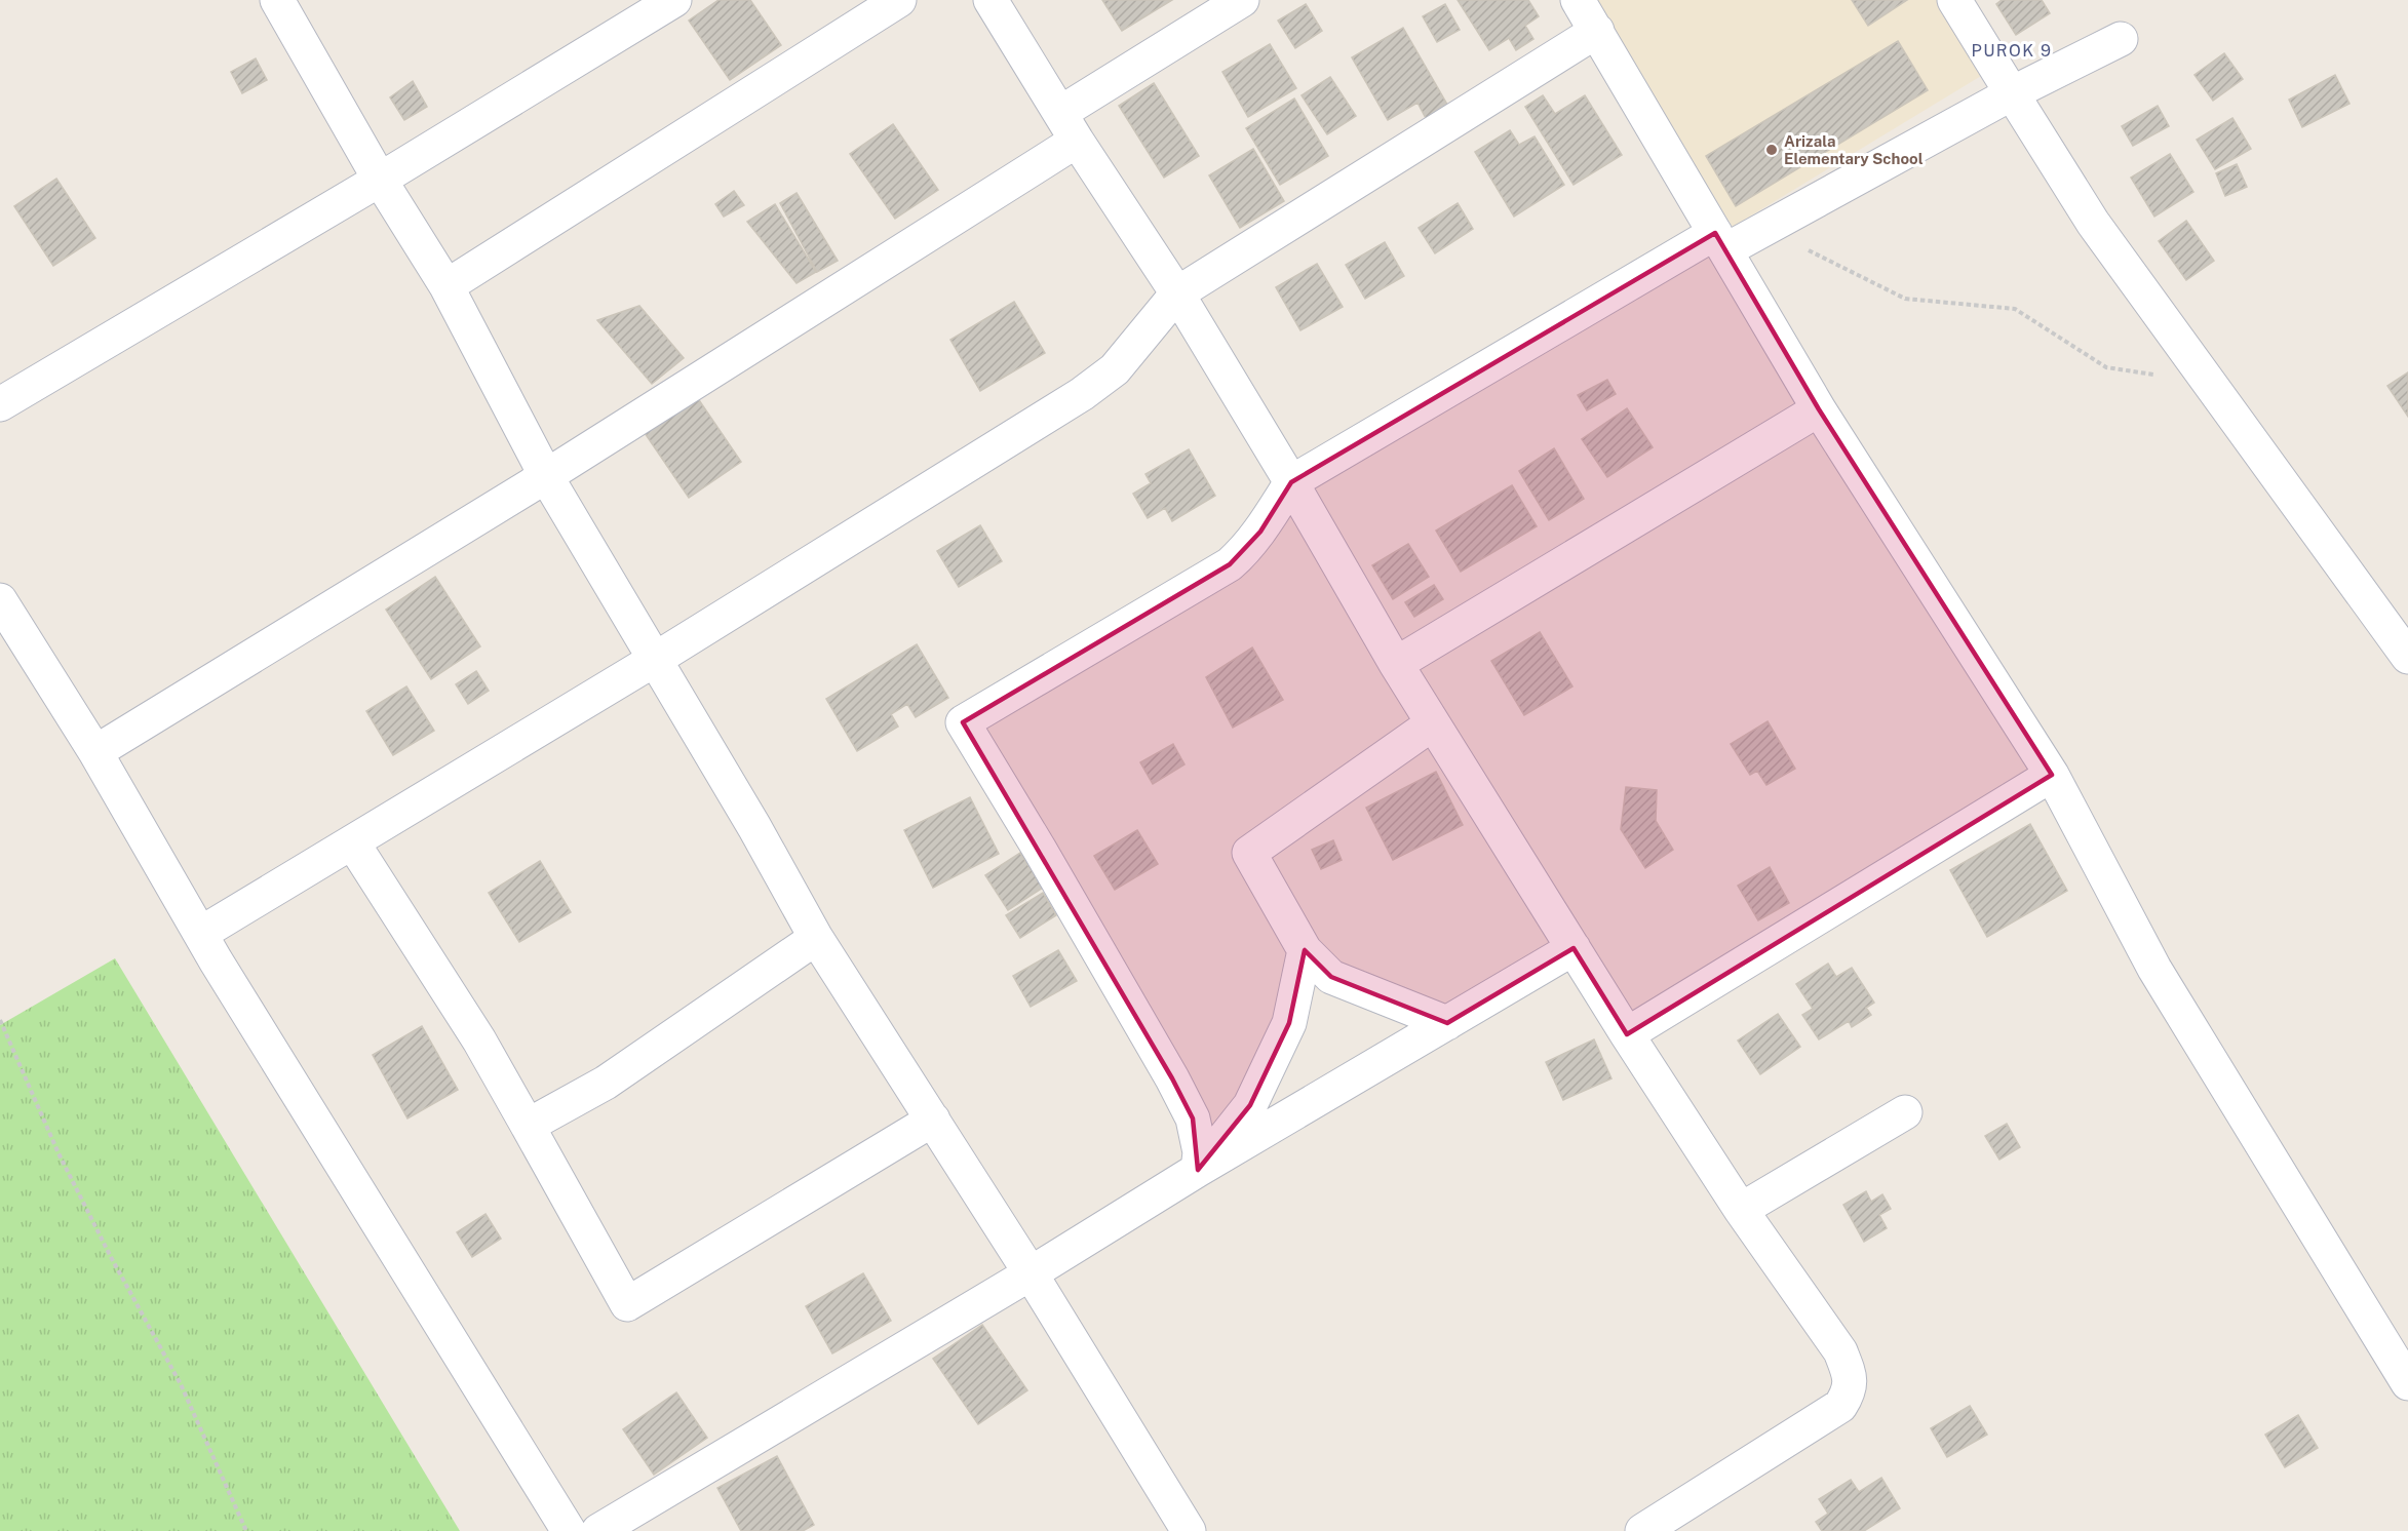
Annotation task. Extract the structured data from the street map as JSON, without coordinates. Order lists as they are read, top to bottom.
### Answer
{
  "districts": ["PUROK 9"],
  "places": ["Arizala Elementary School"]
}
